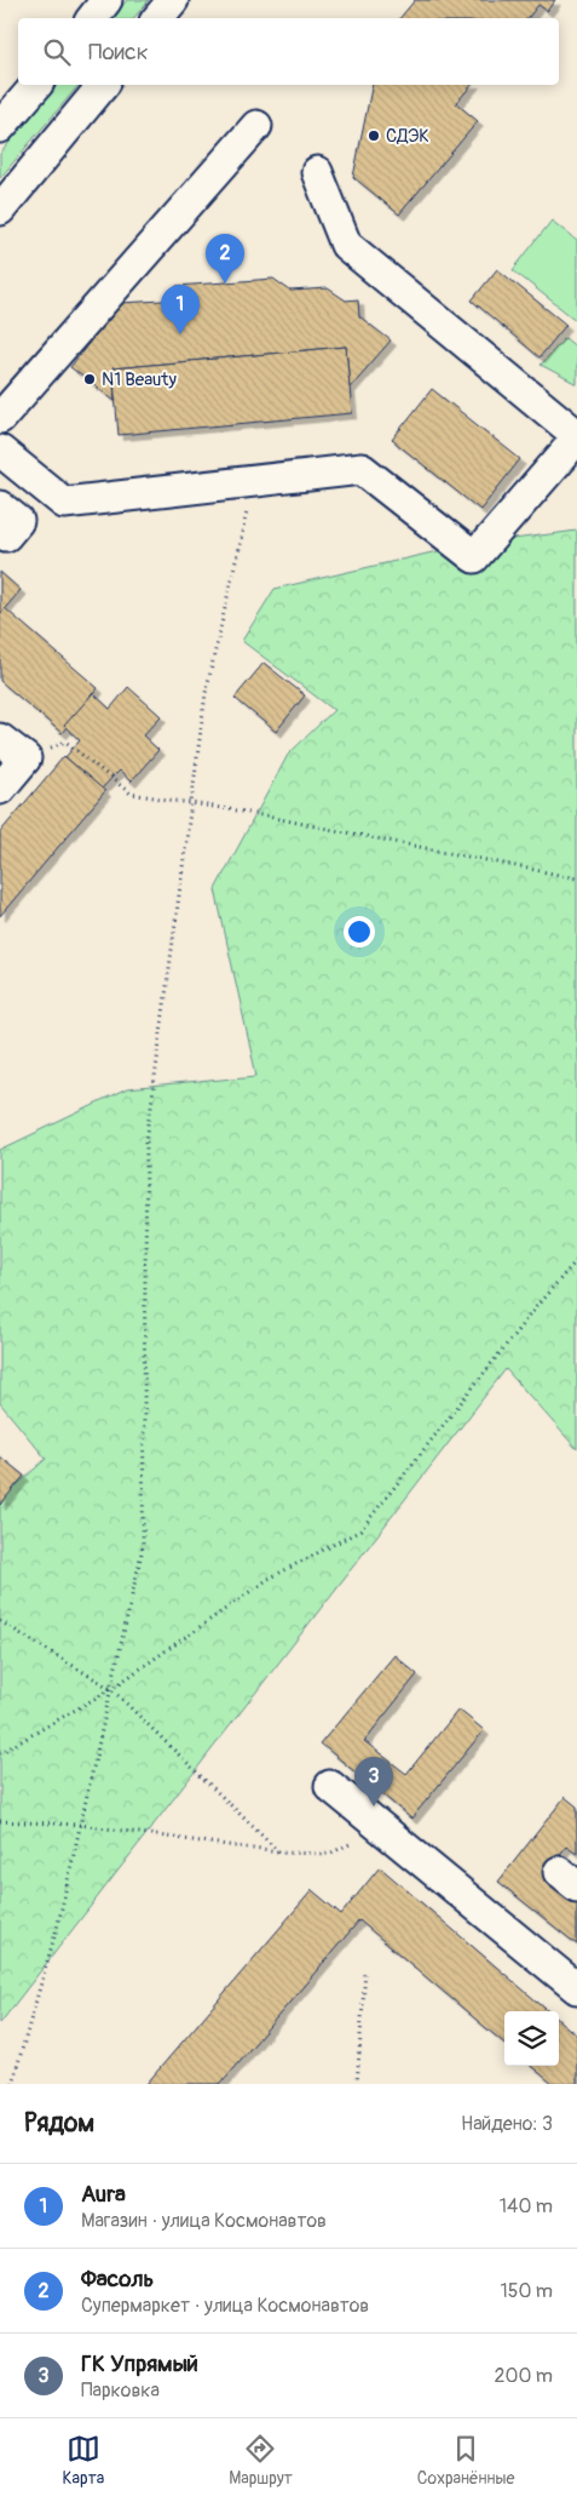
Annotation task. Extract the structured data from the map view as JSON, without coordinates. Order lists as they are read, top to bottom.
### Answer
{
  "places": ["СДЭК", "N1 Beauty"],
  "page": {
    "search": "Поиск",
    "pins": ["2", "1", "3"],
    "heading": ["Рядом", "Найдено: 3"],
    "list": [
      {
        "mark": "1",
        "name": "Aura",
        "note": "Магазин · улица Космонавтов",
        "value": "140 m"
      },
      {
        "mark": "2",
        "name": "Фасоль",
        "note": "Супермаркет · улица Космонавтов",
        "value": "150 m"
      },
      {
        "mark": "3",
        "name": "ГК Упрямый",
        "note": "Парковка",
        "value": "200 m"
      }
    ],
    "nav": ["Карта", "Маршрут", "Сохранённые"]
  }
}
